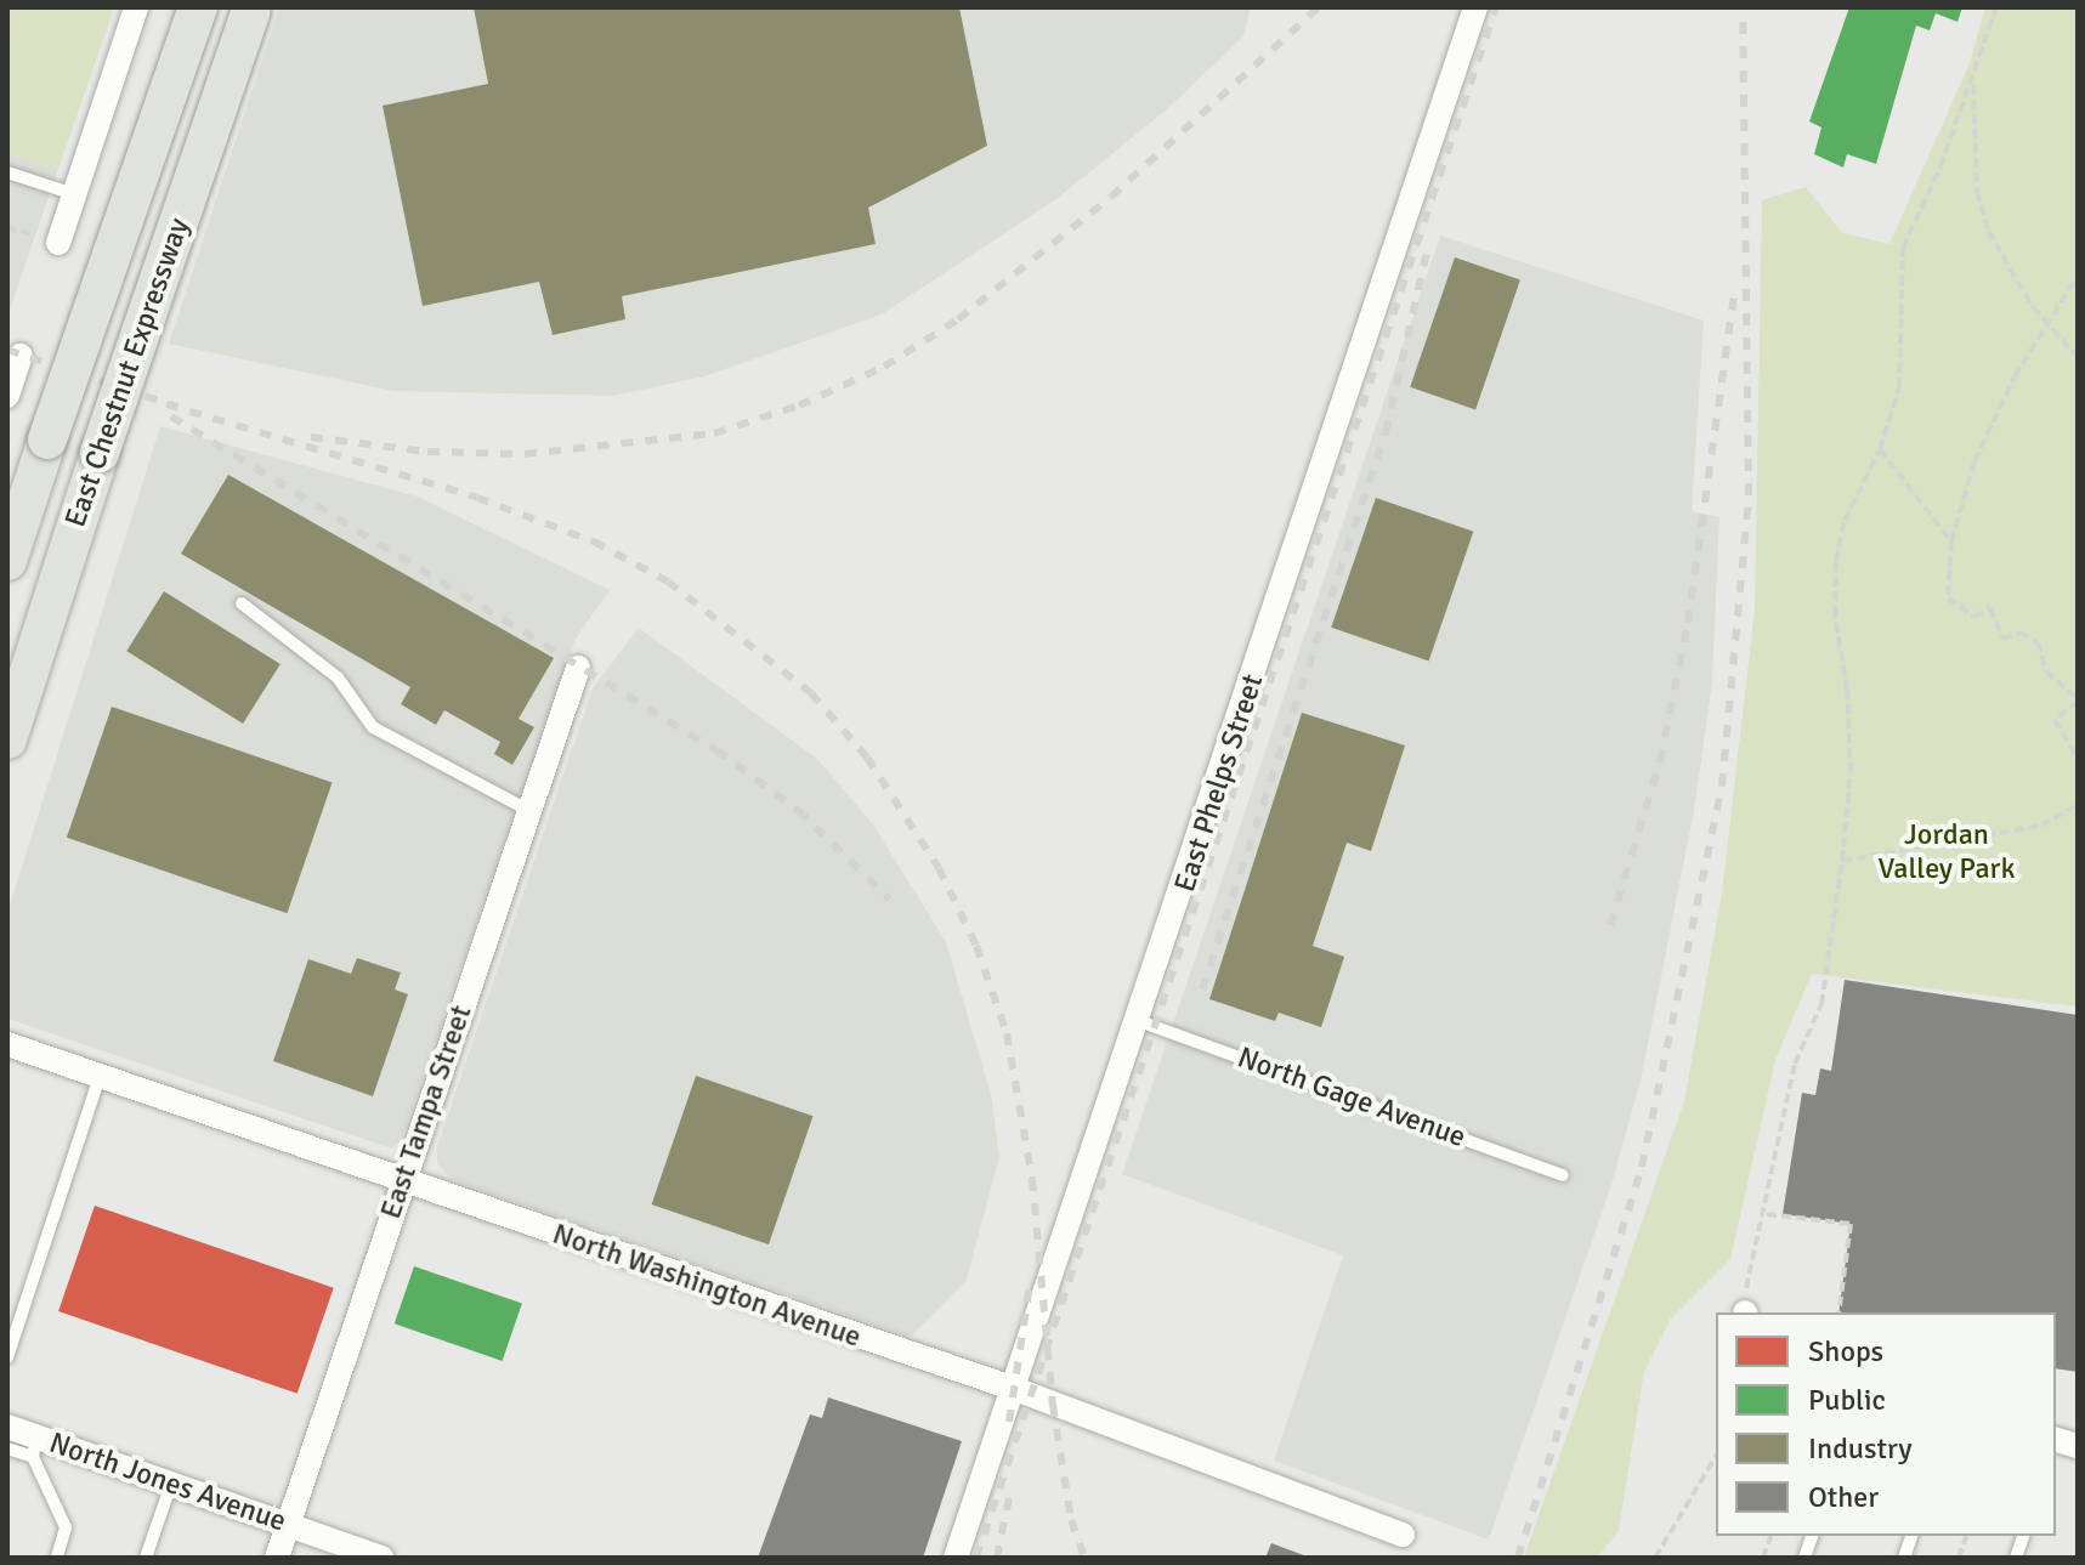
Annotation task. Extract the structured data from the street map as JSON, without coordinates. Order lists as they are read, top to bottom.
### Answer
{
  "streets": {
    "main road": ["East Chestnut Expressway"],
    "street": [
      "East Phelps Street",
      "East Tampa Street",
      "North Washington Avenue",
      "North Jones Avenue"
    ],
    "lane": ["North Gage Avenue"]
  },
  "crossings": [
    ["East Phelps Street", "North Gage Avenue"],
    ["East Phelps Street", "North Washington Avenue"],
    ["East Tampa Street", "North Washington Avenue"],
    ["East Tampa Street", "North Jones Avenue"]
  ],
  "parks": ["Jordan Valley Park"],
  "legend": [
    "Shops",
    "Public",
    "Industry",
    "Other"
  ]
}
